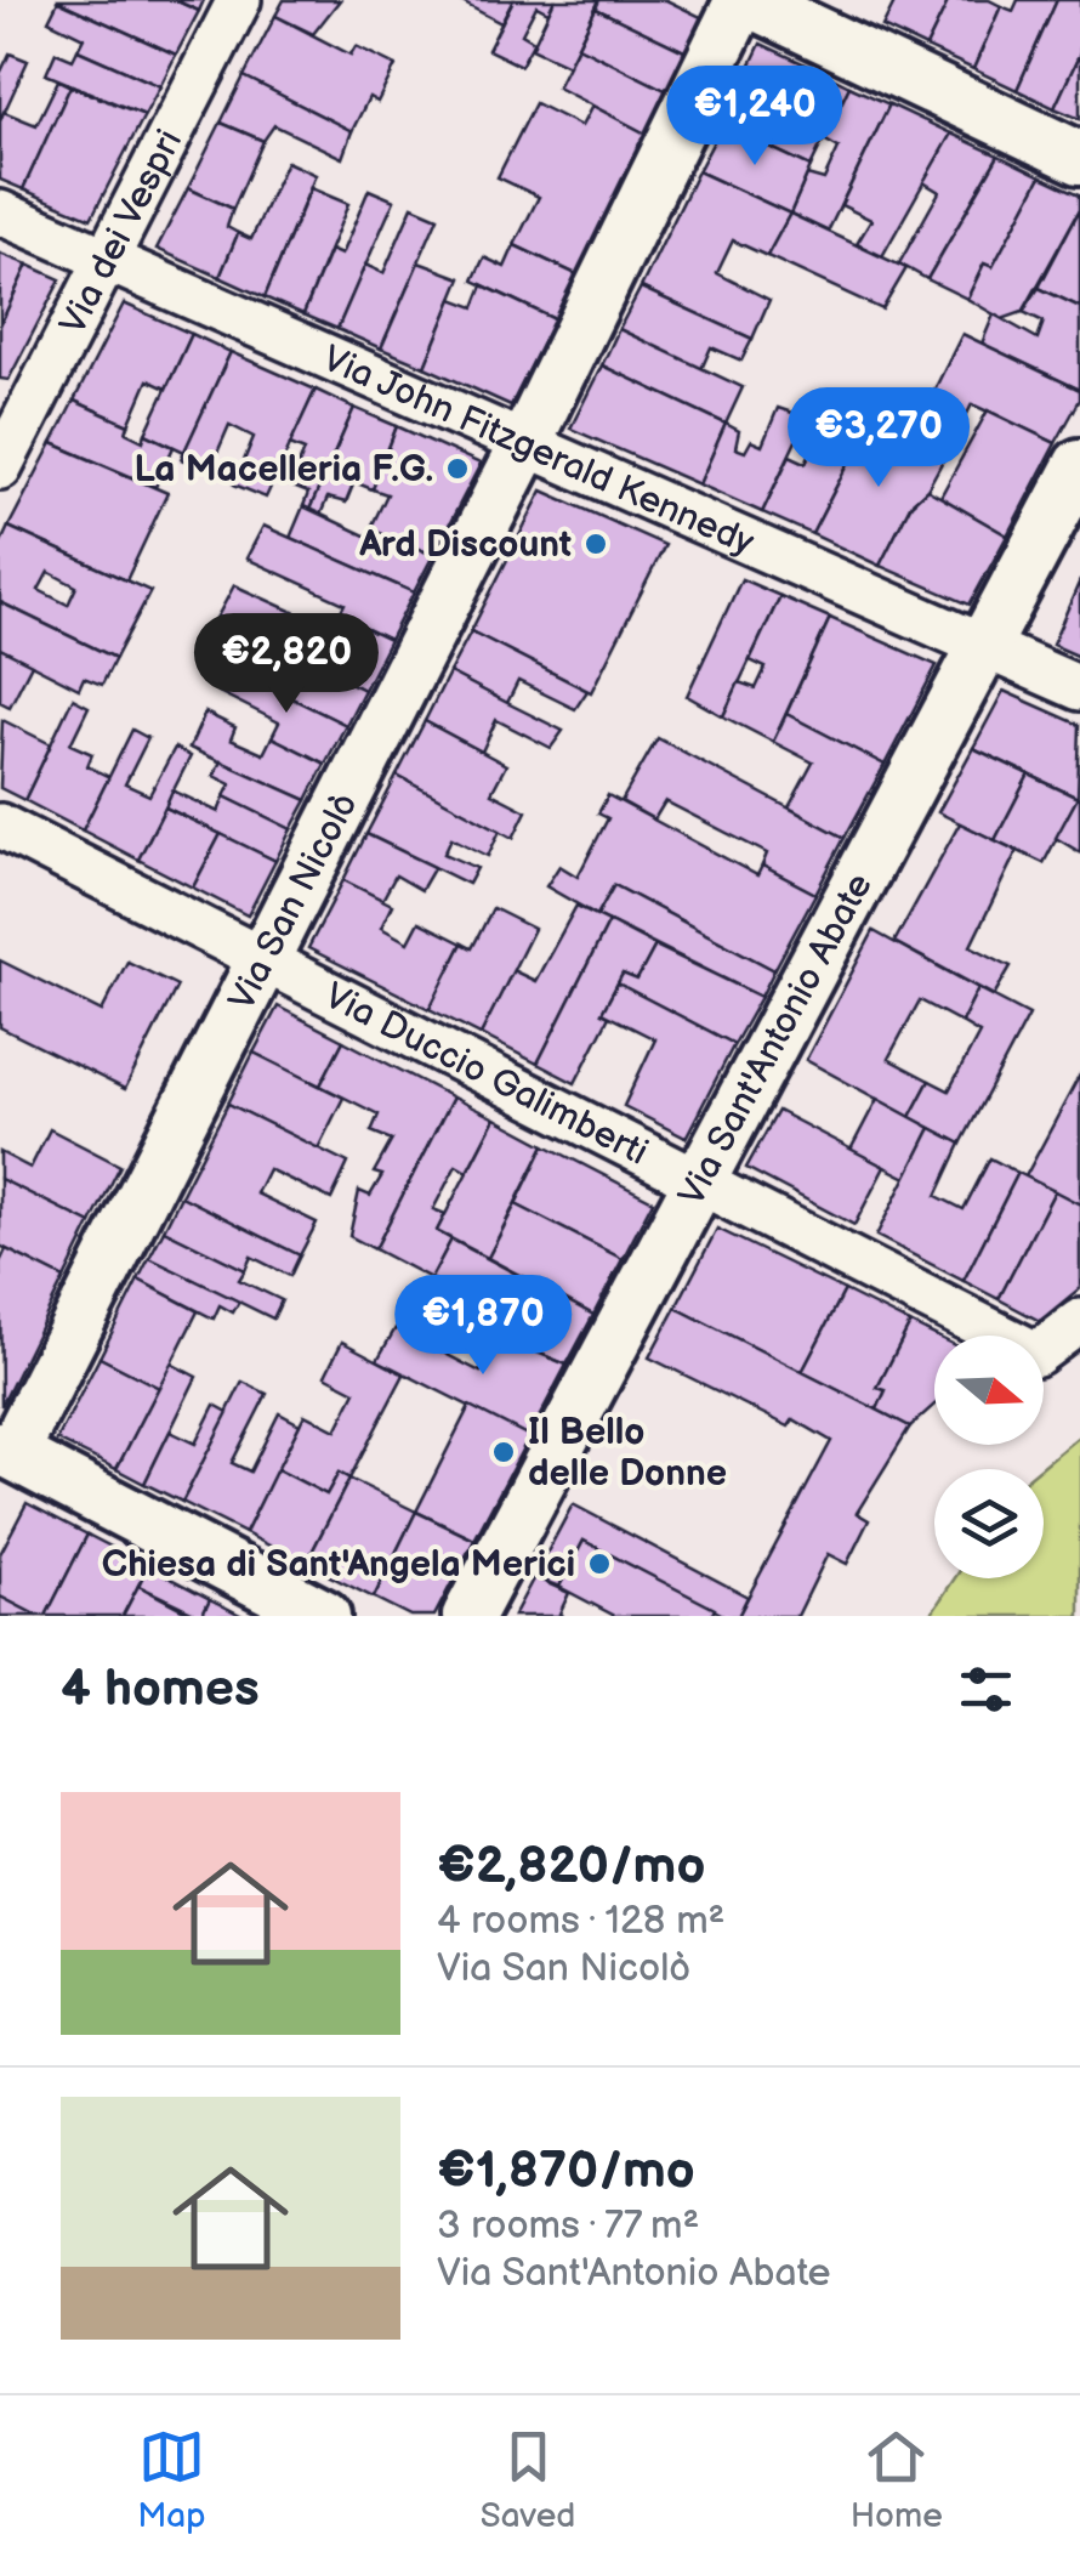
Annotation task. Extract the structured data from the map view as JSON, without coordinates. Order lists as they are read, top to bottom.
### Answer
{
  "streets": {
    "street": [
      "Via dei Vespri",
      "Via John Fitzgerald Kennedy",
      "Via San Nicolò",
      "Via Sant'Antonio Abate",
      "Via Duccio Galimberti"
    ]
  },
  "crossings": [
    ["Via dei Vespri", "Via John Fitzgerald Kennedy"],
    ["Via John Fitzgerald Kennedy", "Via San Nicolò"],
    ["Via John Fitzgerald Kennedy", "Via Sant'Antonio Abate"],
    ["Via San Nicolò", "Via Duccio Galimberti"],
    ["Via Sant'Antonio Abate", "Via Duccio Galimberti"]
  ],
  "places": [
    "La Macelleria F.G.",
    "Ard Discount",
    "Il Bello delle Donne",
    "Chiesa di Sant'Angela Merici"
  ],
  "north": "right",
  "page": {
    "price": [
      "€1,240",
      "€3,270",
      "€2,820",
      "€1,870"
    ],
    "heading": "4 homes",
    "list": [
      {
        "name": "€2,820/mo",
        "note": "4 rooms · 128 m² · Via San Nicolò"
      },
      {
        "name": "€1,870/mo",
        "note": "3 rooms · 77 m² · Via Sant'Antonio Abate"
      }
    ],
    "tabs": ["Map", "Saved", "Home"]
  }
}
